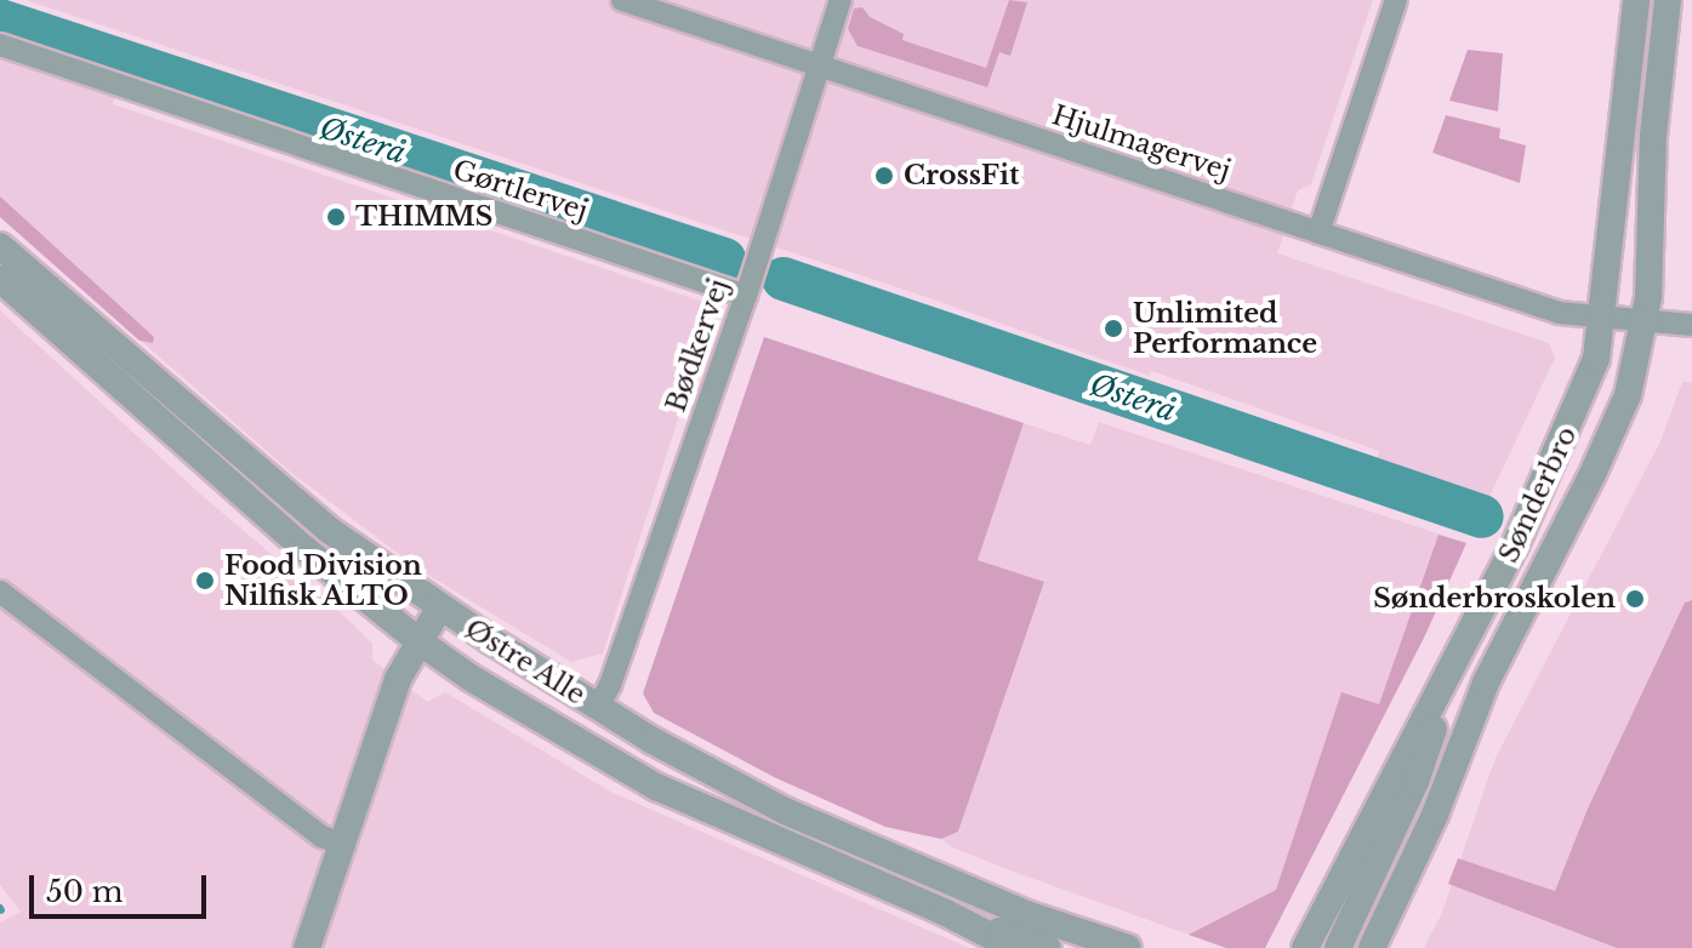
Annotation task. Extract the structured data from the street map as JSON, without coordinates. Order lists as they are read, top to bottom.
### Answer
{
  "streets": {
    "street": [
      "Hjulmagervej",
      "Gørtlervej",
      "Bødkervej",
      "Sønderbro",
      "Østre Alle"
    ]
  },
  "crossings": [
    ["Hjulmagervej", "Bødkervej"],
    ["Hjulmagervej", "Sønderbro"],
    ["Gørtlervej", "Bødkervej"],
    ["Bødkervej", "Østre Alle"]
  ],
  "water": ["Østerå"],
  "places": [
    "CrossFit",
    "THIMMS",
    "Unlimited Performance",
    "Food Division Nilfisk ALTO",
    "Sønderbroskolen"
  ],
  "scale_bar": "50 m"
}
